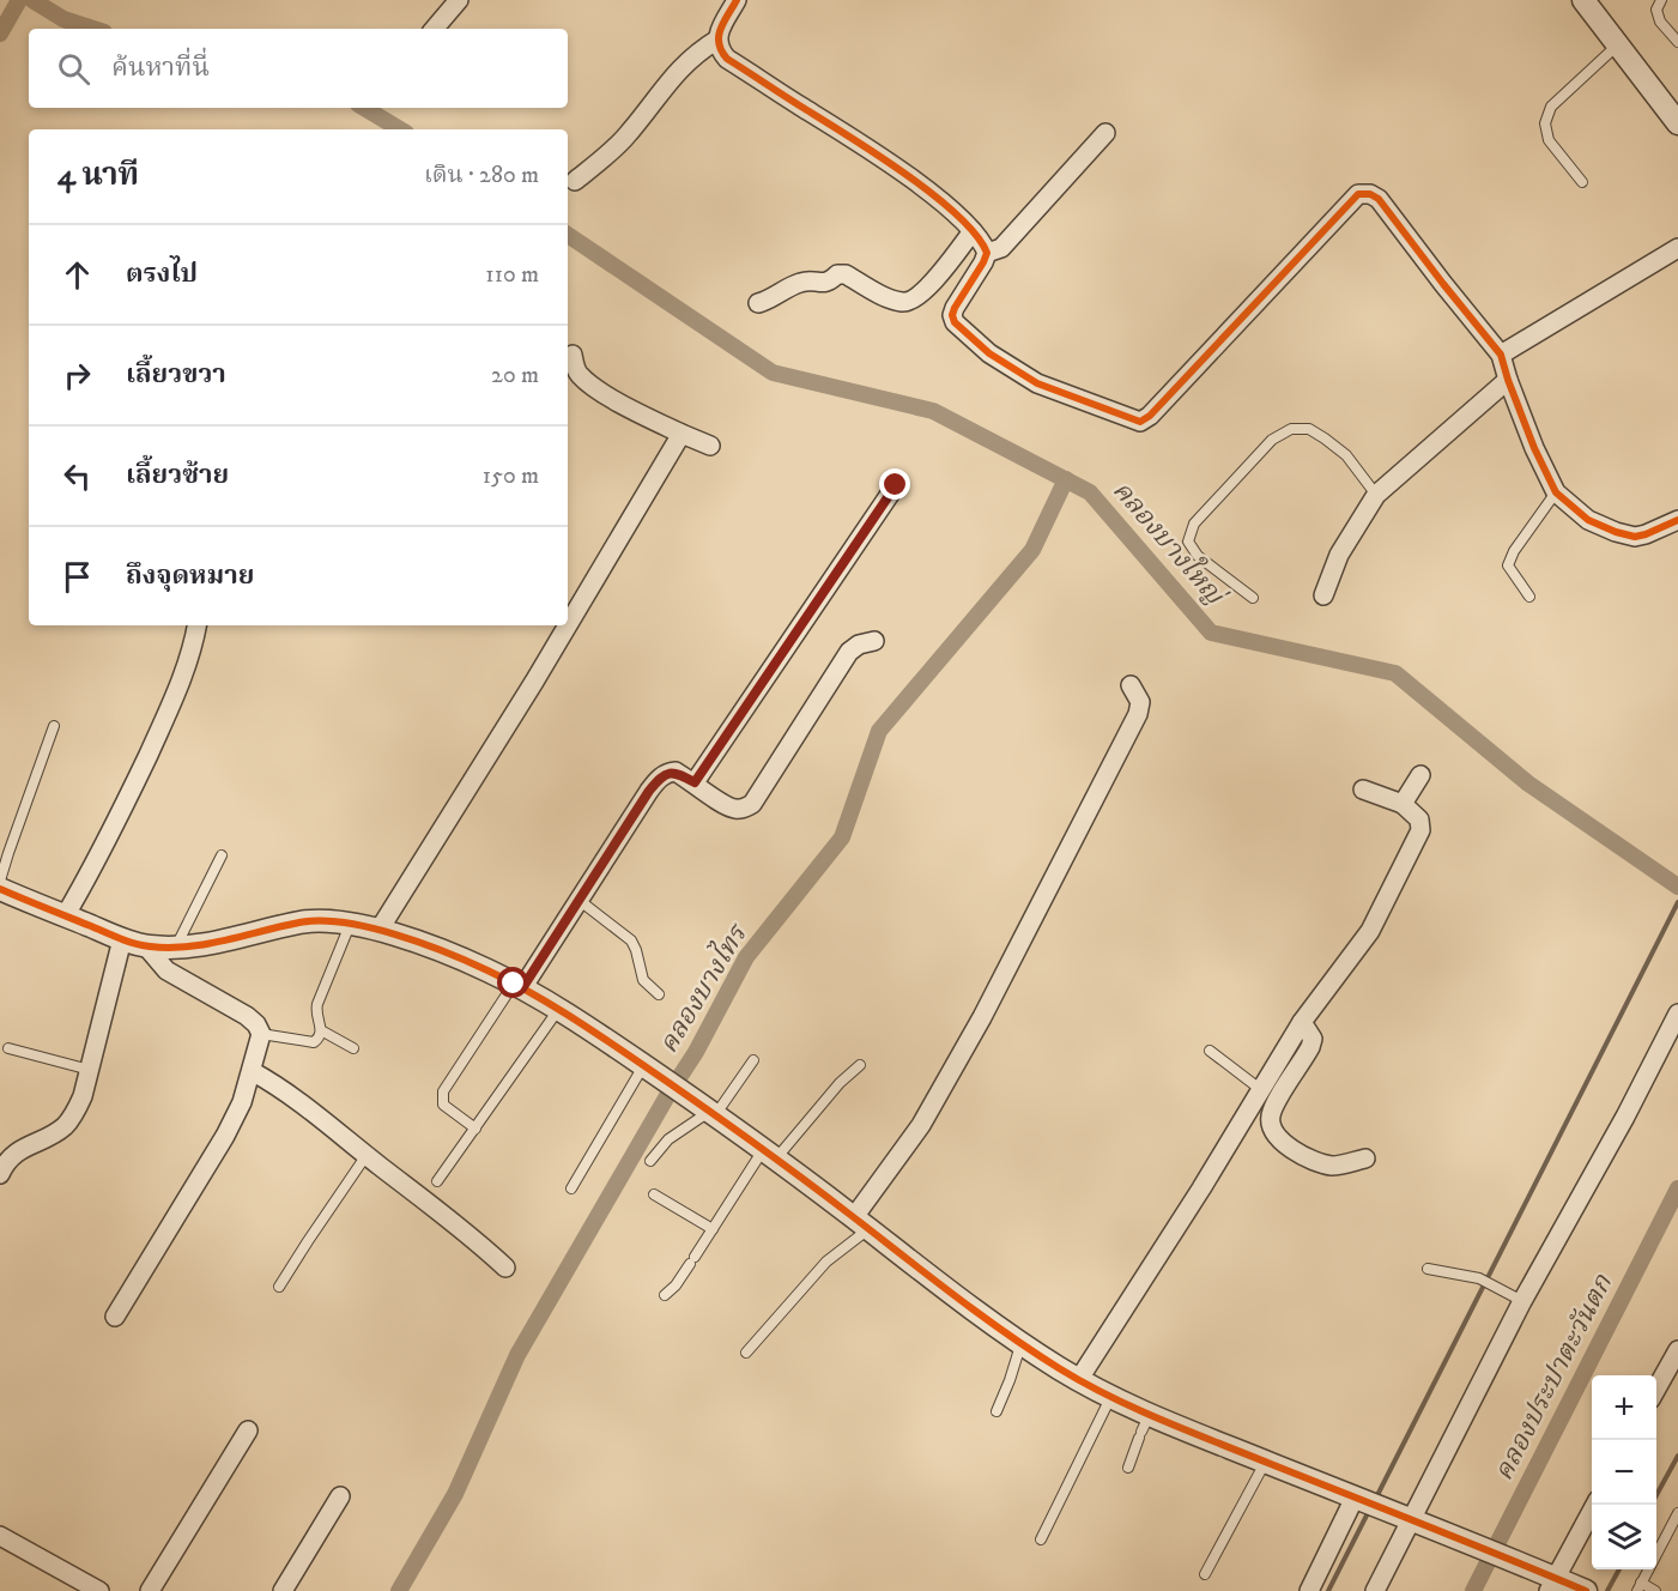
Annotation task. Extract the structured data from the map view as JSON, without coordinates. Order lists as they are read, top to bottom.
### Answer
{
  "water": ["คลองบางใหญ่", "คลองบางไทร", "คลองประปาตะวันตก"],
  "page": {
    "search": "ค้นหาที่นี่",
    "heading": ["4 นาที", "เดิน · 280 m"],
    "list": [
      ["ตรงไป", "110 m"],
      ["เลี้ยวขวา", "20 m"],
      ["เลี้ยวซ้าย", "150 m"],
      "ถึงจุดหมาย"
    ],
    "map_buttons": ["+", "−"]
  }
}
